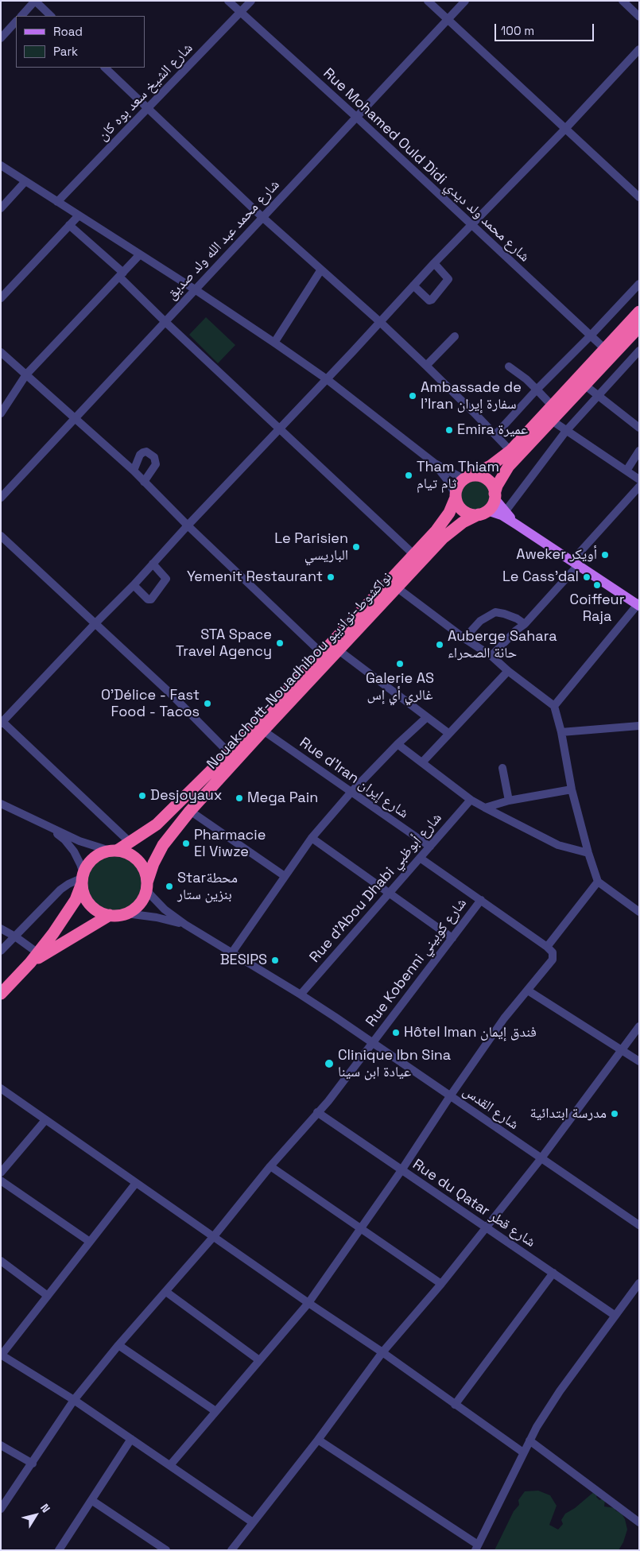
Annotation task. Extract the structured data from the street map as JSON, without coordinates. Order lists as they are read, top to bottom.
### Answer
{
  "streets": {
    "highway": ["Nouakchott-Nouadhibou نواكشوط-نواذيبو"],
    "street": [
      "شارع الشيخ سعد بوه كان",
      "Rue Mohamed Ould Didi شارع محمد ولد ديدي",
      "شارع محمد عبد الله ولد صديق",
      "Rue d'Iran شارع إيران",
      "Rue d'Abou Dhabi شارع أبوظبي",
      "Rue Kobenni شارع كوبيني",
      "شارع القدس",
      "Rue du Qatar شارع قطر"
    ]
  },
  "crossings": [
    ["شارع الشيخ سعد بوه كان", "Rue Mohamed Ould Didi شارع محمد ولد ديدي"],
    ["Rue Mohamed Ould Didi شارع محمد ولد ديدي", "شارع محمد عبد الله ولد صديق"],
    ["Nouakchott-Nouadhibou نواكشوط-نواذيبو", "Rue d'Iran شارع إيران"],
    ["Rue d'Iran شارع إيران", "Rue d'Abou Dhabi شارع أبوظبي"],
    ["Rue d'Abou Dhabi شارع أبوظبي", "شارع القدس"],
    ["Rue Kobenni شارع كوبيني", "شارع القدس"],
    ["Rue Kobenni شارع كوبيني", "Rue du Qatar شارع قطر"]
  ],
  "places": [
    "Ambassade de l'Iran سفارة إيران",
    "Emira عميرة",
    "Tham Thiam ثام تيام",
    "Le Parisien الباريسي",
    "Aweker أويكر",
    "Yemenit Restaurant",
    "Le Cass'dal",
    "Coiffeur Raja",
    "STA Space Travel Agency",
    "Auberge Sahara حانة الصحراء",
    "Galerie AS غالري أي إس",
    "O'Délice - Fast Food - Tacos",
    "Desjoyaux",
    "Mega Pain",
    "Pharmacie El Viwze",
    "Starمحطة بنزين ستار",
    "BESIPS",
    "Hôtel Iman فندق إيمان",
    "Clinique Ibn Sina عيادة ابن سينا",
    "مدرسة ابتدائية"
  ],
  "legend": ["Road", "Park"],
  "scale_bar": "100 m",
  "north": "top right"
}
